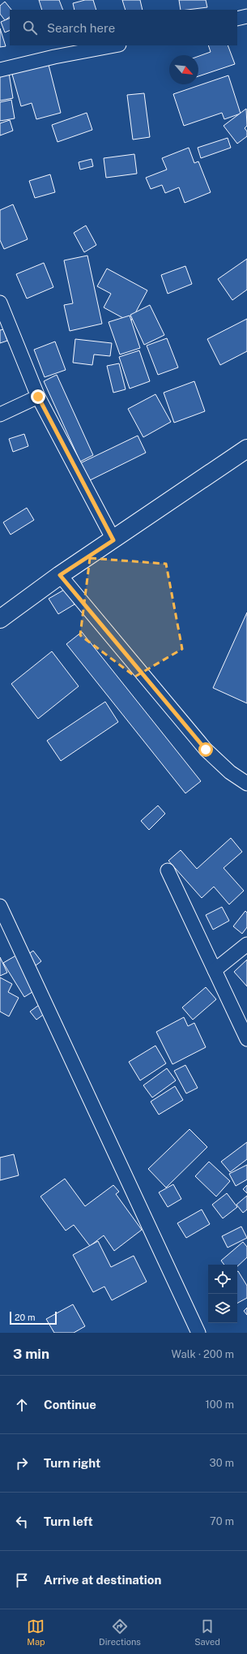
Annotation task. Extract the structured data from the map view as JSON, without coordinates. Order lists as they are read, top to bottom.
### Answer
{
  "scale_bar": "20 m",
  "north": "bottom right",
  "page": {
    "search": "Search here",
    "scale": "20 m",
    "heading": ["3 min", "Walk · 200 m"],
    "list": [
      ["Continue", "100 m"],
      ["Turn right", "30 m"],
      ["Turn left", "70 m"],
      "Arrive at destination"
    ],
    "nav": ["Map", "Directions", "Saved"]
  }
}
